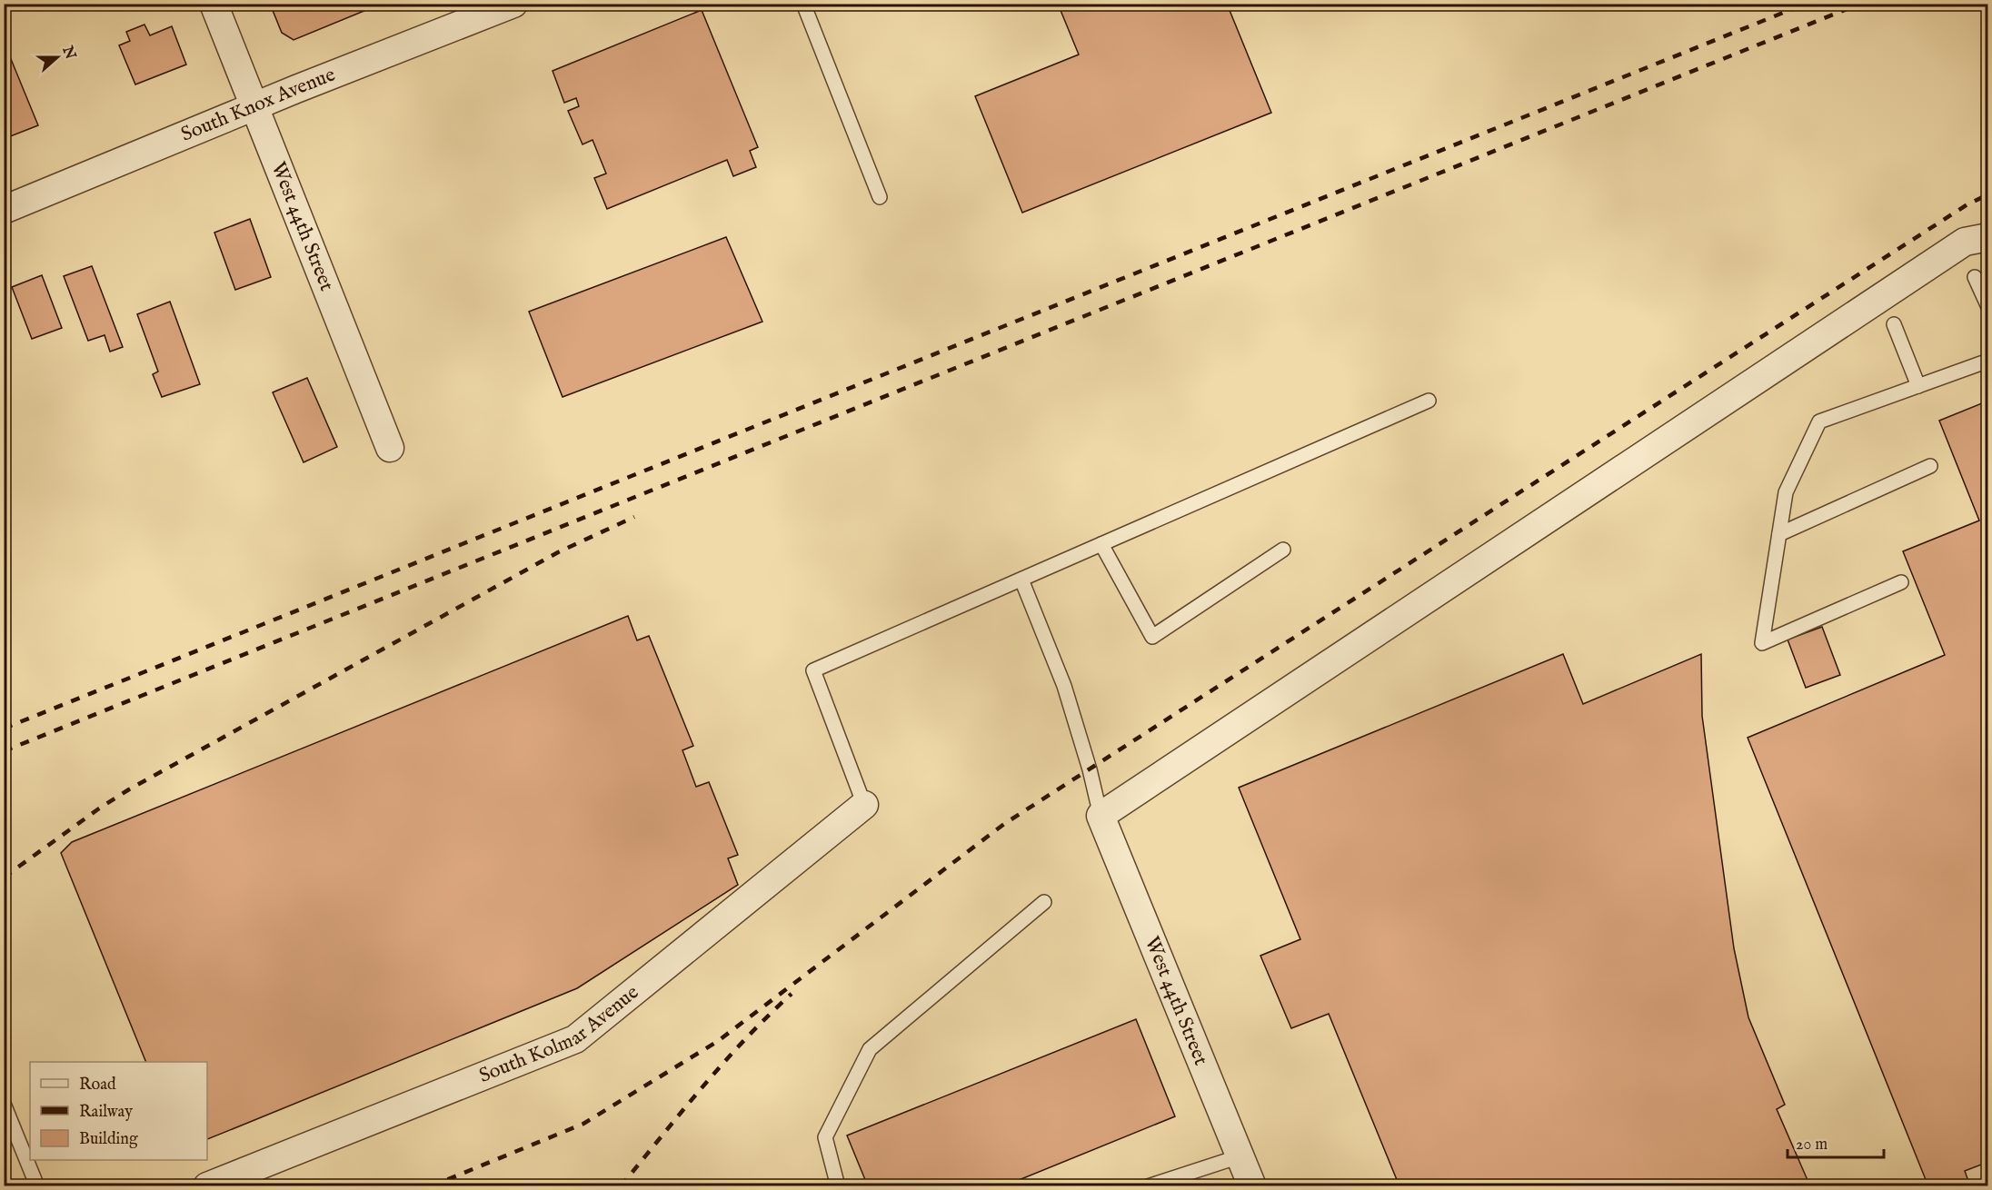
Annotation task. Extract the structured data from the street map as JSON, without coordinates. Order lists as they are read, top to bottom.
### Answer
{
  "streets": {
    "street": ["South Knox Avenue", "West 44th Street", "South Kolmar Avenue"]
  },
  "crossings": [
    ["South Knox Avenue", "West 44th Street"]
  ],
  "legend": ["Road", "Railway", "Building"],
  "scale_bar": "20 m",
  "north": "right"
}
